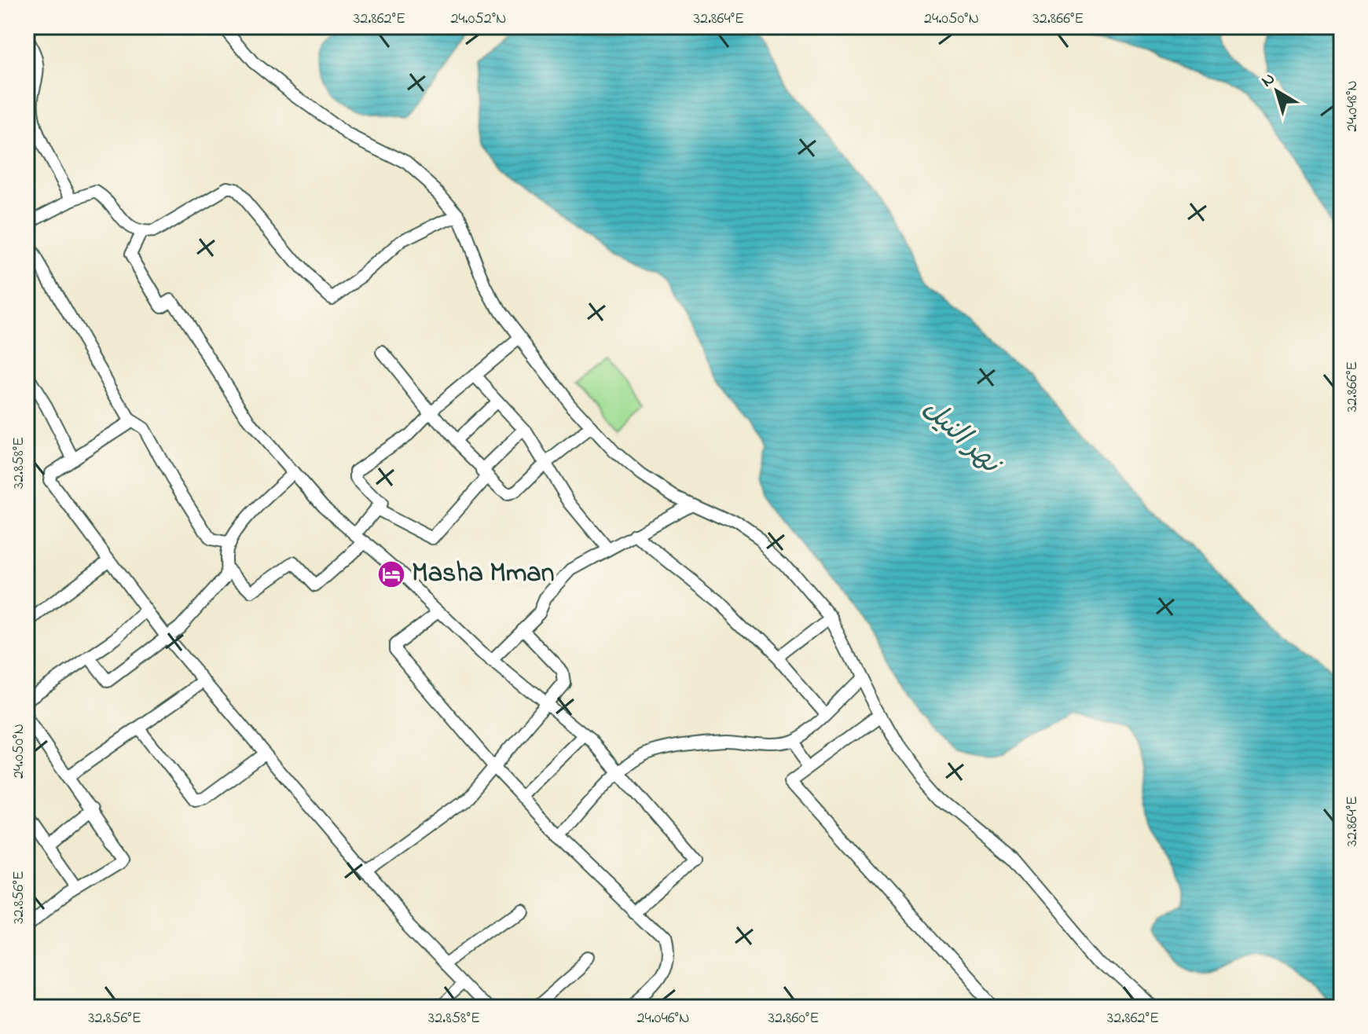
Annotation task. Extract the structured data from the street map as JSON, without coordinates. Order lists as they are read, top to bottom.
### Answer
{
  "water": ["نهر النيل"],
  "places": {
    "hotel": ["Masha Mman"]
  },
  "north": "top left",
  "coordinates": [
    "32.862°E",
    "24.052°N",
    "32.864°E",
    "24.050°N",
    "32.866°E",
    "24.048°N",
    "32.858°E",
    "32.856°E",
    "24.046°N",
    "32.860°E"
  ]
}
